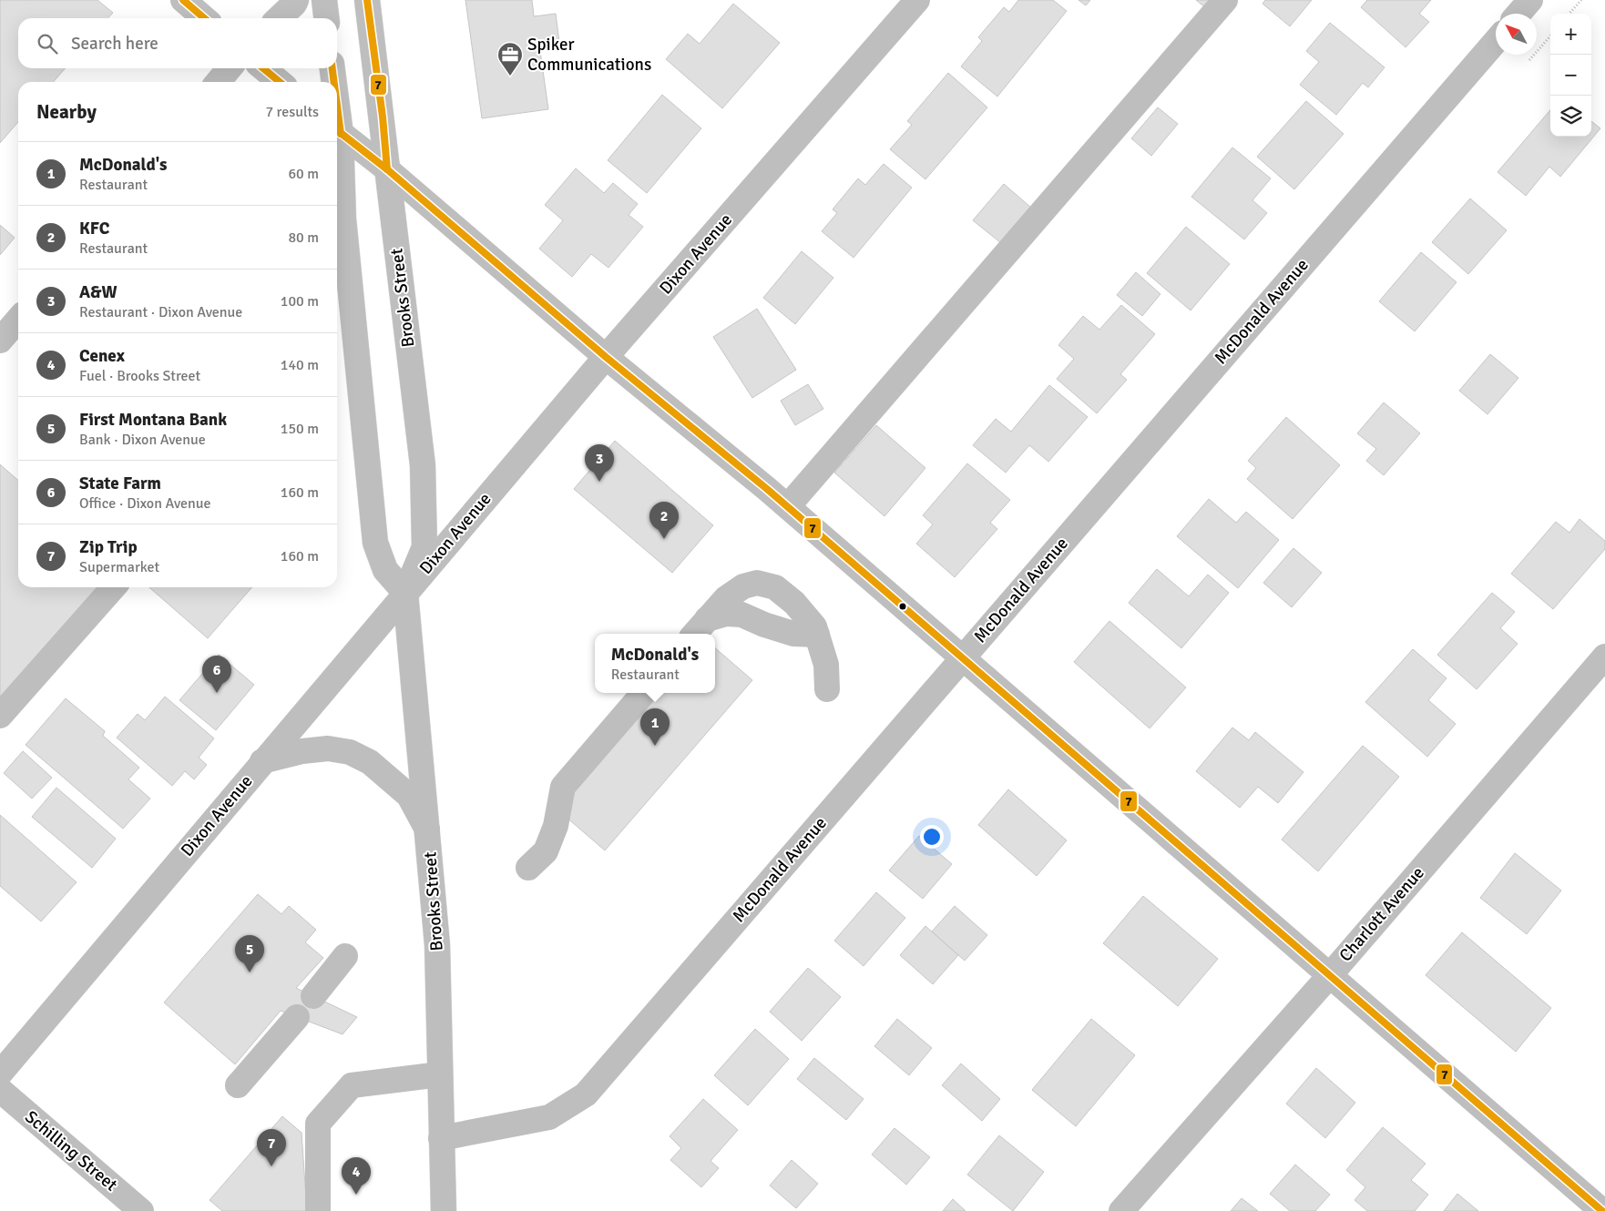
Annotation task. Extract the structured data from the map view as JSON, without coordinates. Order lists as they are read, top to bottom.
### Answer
{
  "streets": {
    "main road": [
      "Dixon Avenue",
      "Brooks Street",
      "McDonald Avenue",
      "Charlott Avenue",
      "Schilling Street"
    ]
  },
  "crossings": [
    ["Dixon Avenue", "Brooks Street"],
    ["Brooks Street", "McDonald Avenue"]
  ],
  "places": {
    "office": ["Spiker Communications"]
  },
  "lines": ["transit line 7"],
  "north": "top left",
  "page": {
    "map_buttons": ["+", "−"],
    "search": "Search here",
    "heading": ["Nearby", "7 results"],
    "list": [
      {
        "mark": "1",
        "name": "McDonald's",
        "note": "Restaurant",
        "value": "60 m"
      },
      {
        "mark": "2",
        "name": "KFC",
        "note": "Restaurant",
        "value": "80 m"
      },
      {
        "mark": "3",
        "name": "A&W",
        "note": "Restaurant · Dixon Avenue",
        "value": "100 m"
      },
      {
        "mark": "4",
        "name": "Cenex",
        "note": "Fuel · Brooks Street",
        "value": "140 m"
      },
      {
        "mark": "5",
        "name": "First Montana Bank",
        "note": "Bank · Dixon Avenue",
        "value": "150 m"
      },
      {
        "mark": "6",
        "name": "State Farm",
        "note": "Office · Dixon Avenue",
        "value": "160 m"
      },
      {
        "mark": "7",
        "name": "Zip Trip",
        "note": "Supermarket",
        "value": "160 m"
      }
    ],
    "pins": [
      "3",
      "2",
      "6",
      "1",
      "5",
      "7",
      "4"
    ],
    "popup": ["McDonald's", "Restaurant"]
  }
}
